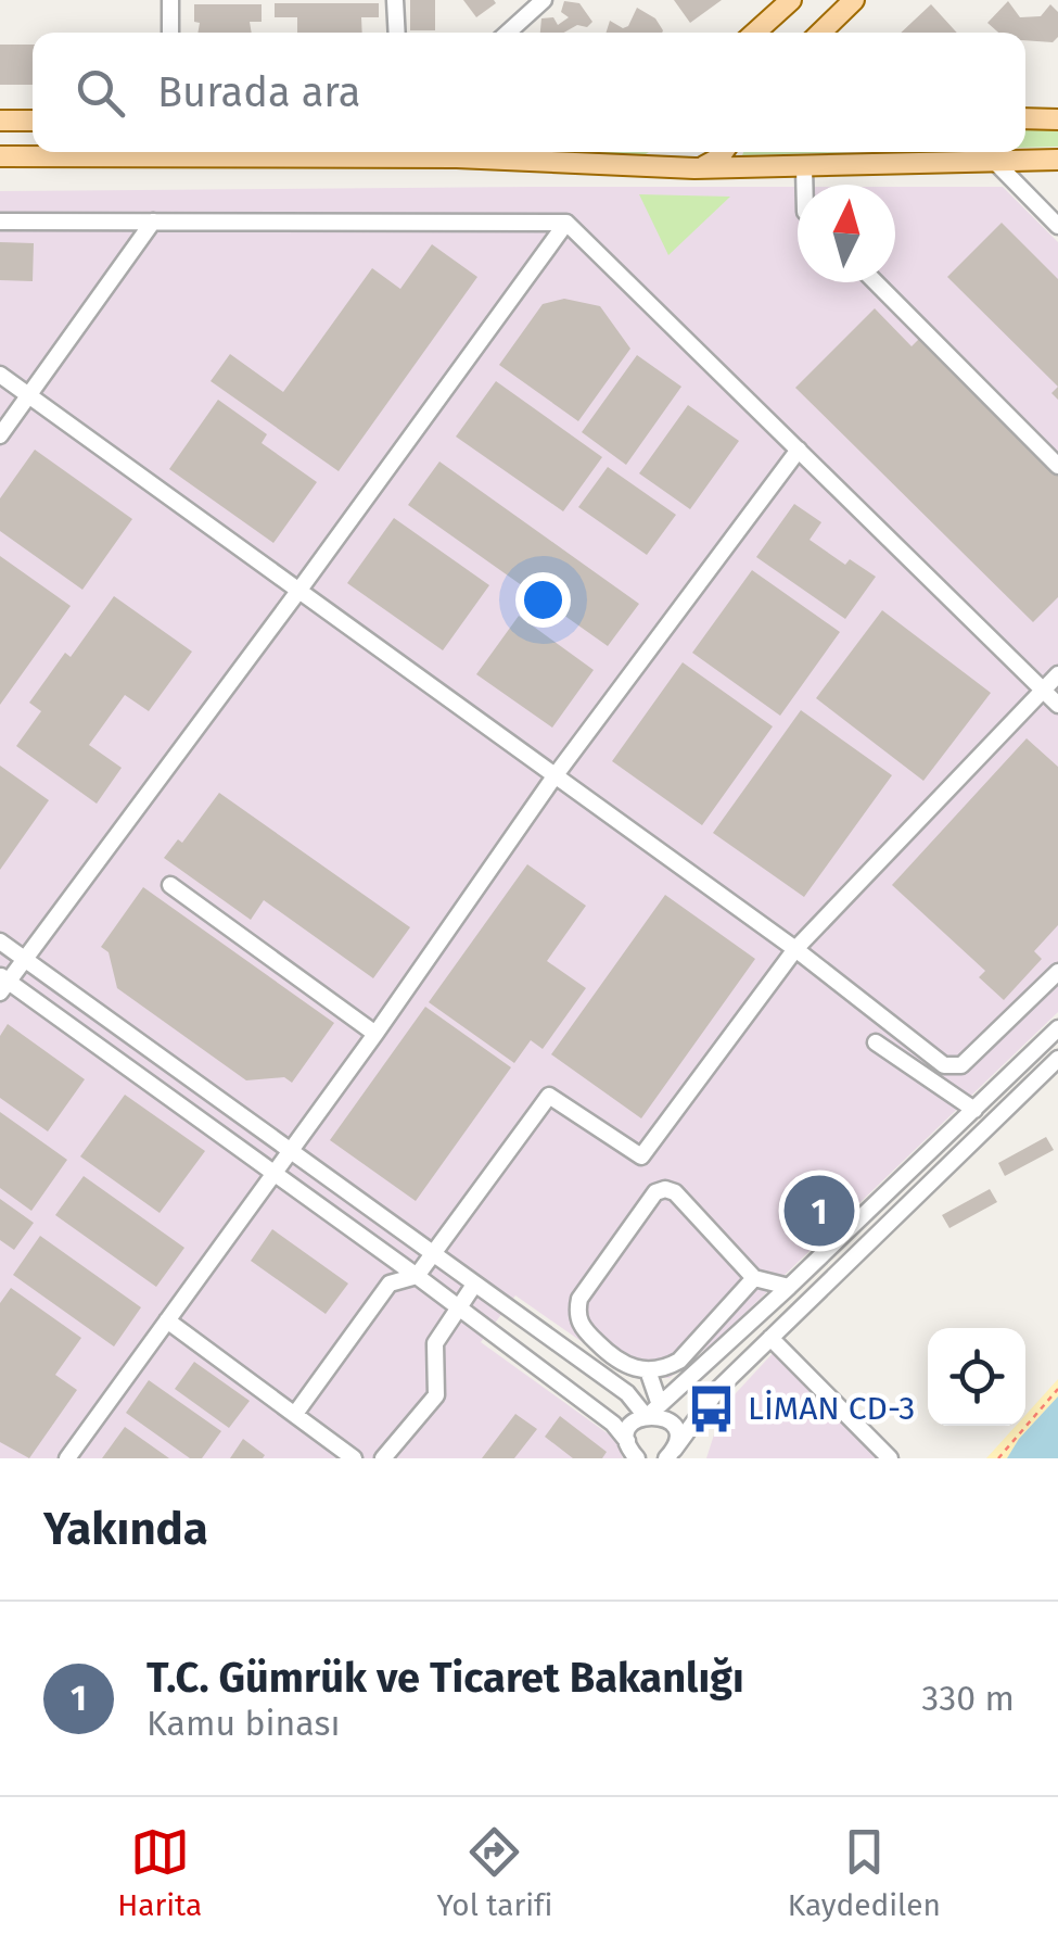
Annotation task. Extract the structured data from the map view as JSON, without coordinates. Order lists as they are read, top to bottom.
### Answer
{
  "places": {
    "bus stop": ["LİMAN CD-3"]
  },
  "north": "top",
  "page": {
    "search": "Burada ara",
    "pins": "1",
    "heading": "Yakında",
    "list": [
      {
        "mark": "1",
        "name": "T.C. Gümrük ve Ticaret Bakanlığı",
        "note": "Kamu binası",
        "value": "330 m"
      }
    ],
    "nav": ["Harita", "Yol tarifi", "Kaydedilen"]
  }
}
